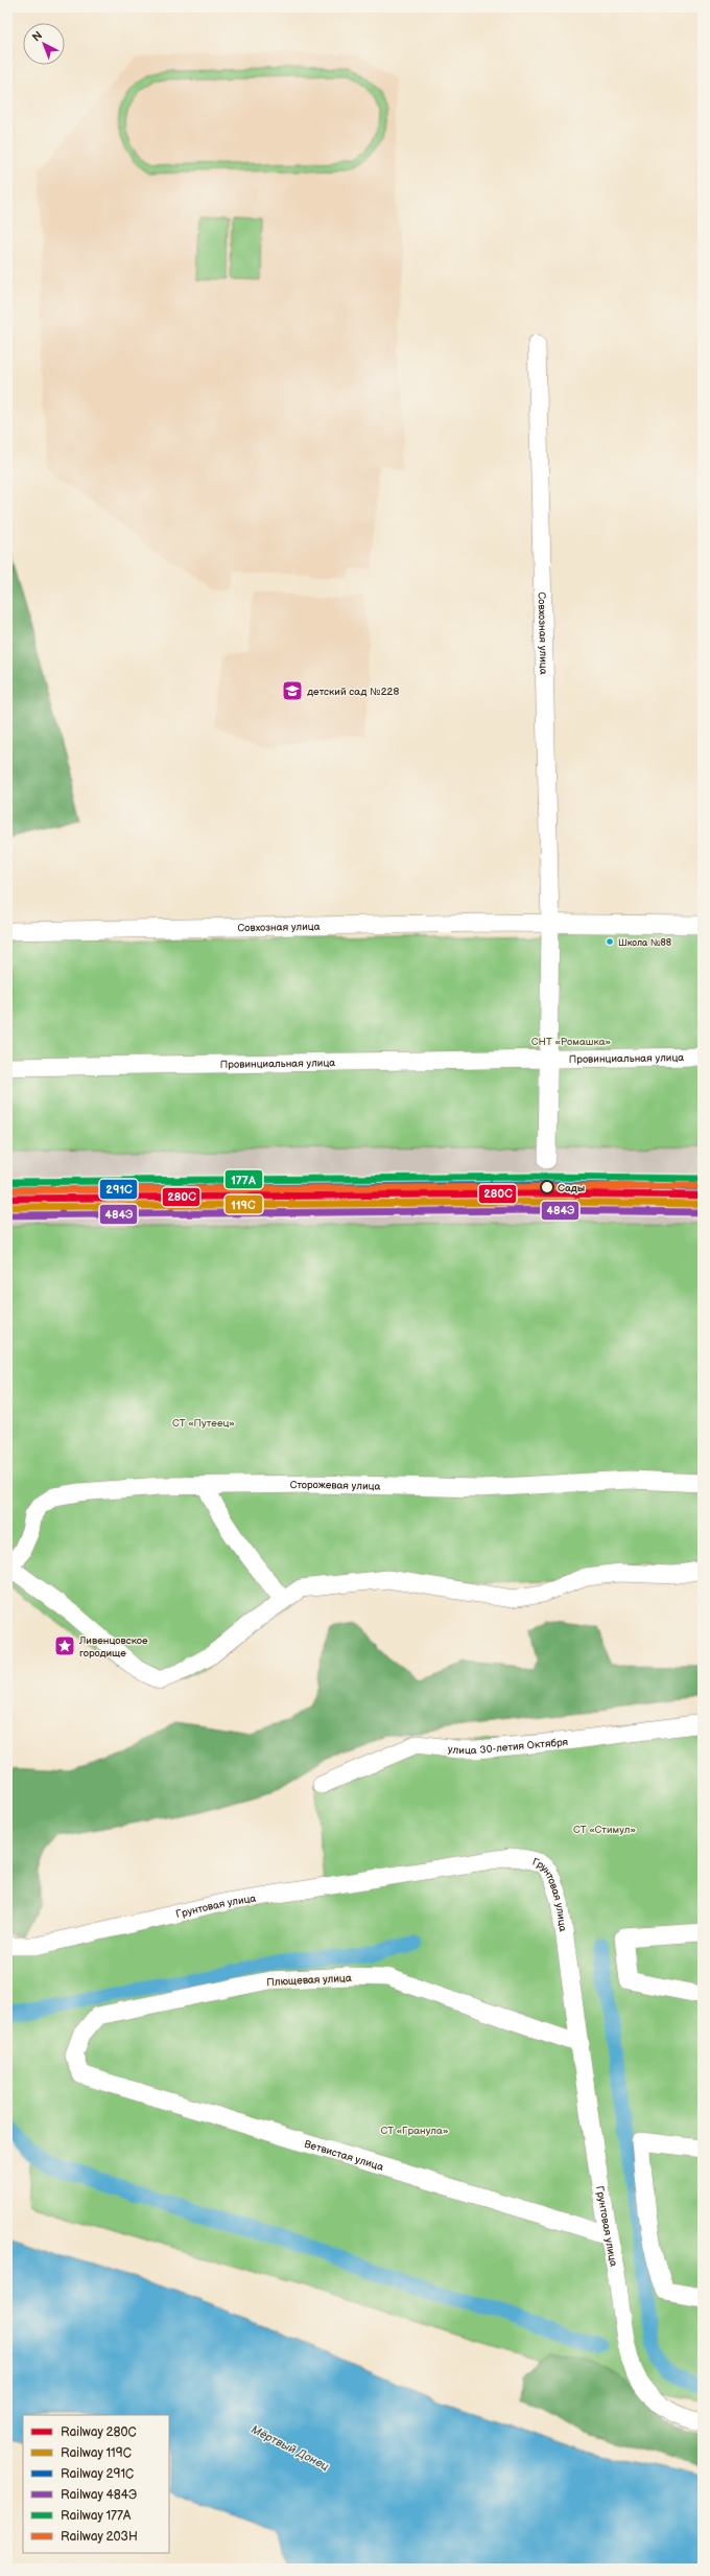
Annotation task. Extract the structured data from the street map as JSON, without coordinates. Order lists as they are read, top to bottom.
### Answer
{
  "streets": {
    "street": [
      "Совхозная улица",
      "Провинциальная улица",
      "Сторожевая улица",
      "улица 30-летия Октября",
      "Грунтовая улица",
      "Плющевая улица",
      "Ветвистая улица"
    ]
  },
  "crossings": [
    ["Грунтовая улица", "Плющевая улица"],
    ["Грунтовая улица", "Ветвистая улица"],
    ["Плющевая улица", "Ветвистая улица"]
  ],
  "water": ["Мёртвый Донец"],
  "parks": [
    "СНТ «Ромашка»",
    "СТ «Путеец»",
    "СТ «Стимул»",
    "СТ «Гранула»"
  ],
  "places": {
    "school or university": ["детский сад №228"],
    "other": ["Школа №88", "Сады"],
    "place": ["Ливенцовское городище"]
  },
  "lines": [
    "rail line 177А",
    "rail line 291С",
    "rail line 203Н",
    "rail line 280С",
    "rail line 119С",
    "rail line 484Э"
  ],
  "legend": [
    "Railway 280С",
    "Railway 119С",
    "Railway 291С",
    "Railway 484Э",
    "Railway 177А",
    "Railway 203Н"
  ],
  "north": "top left"
}
